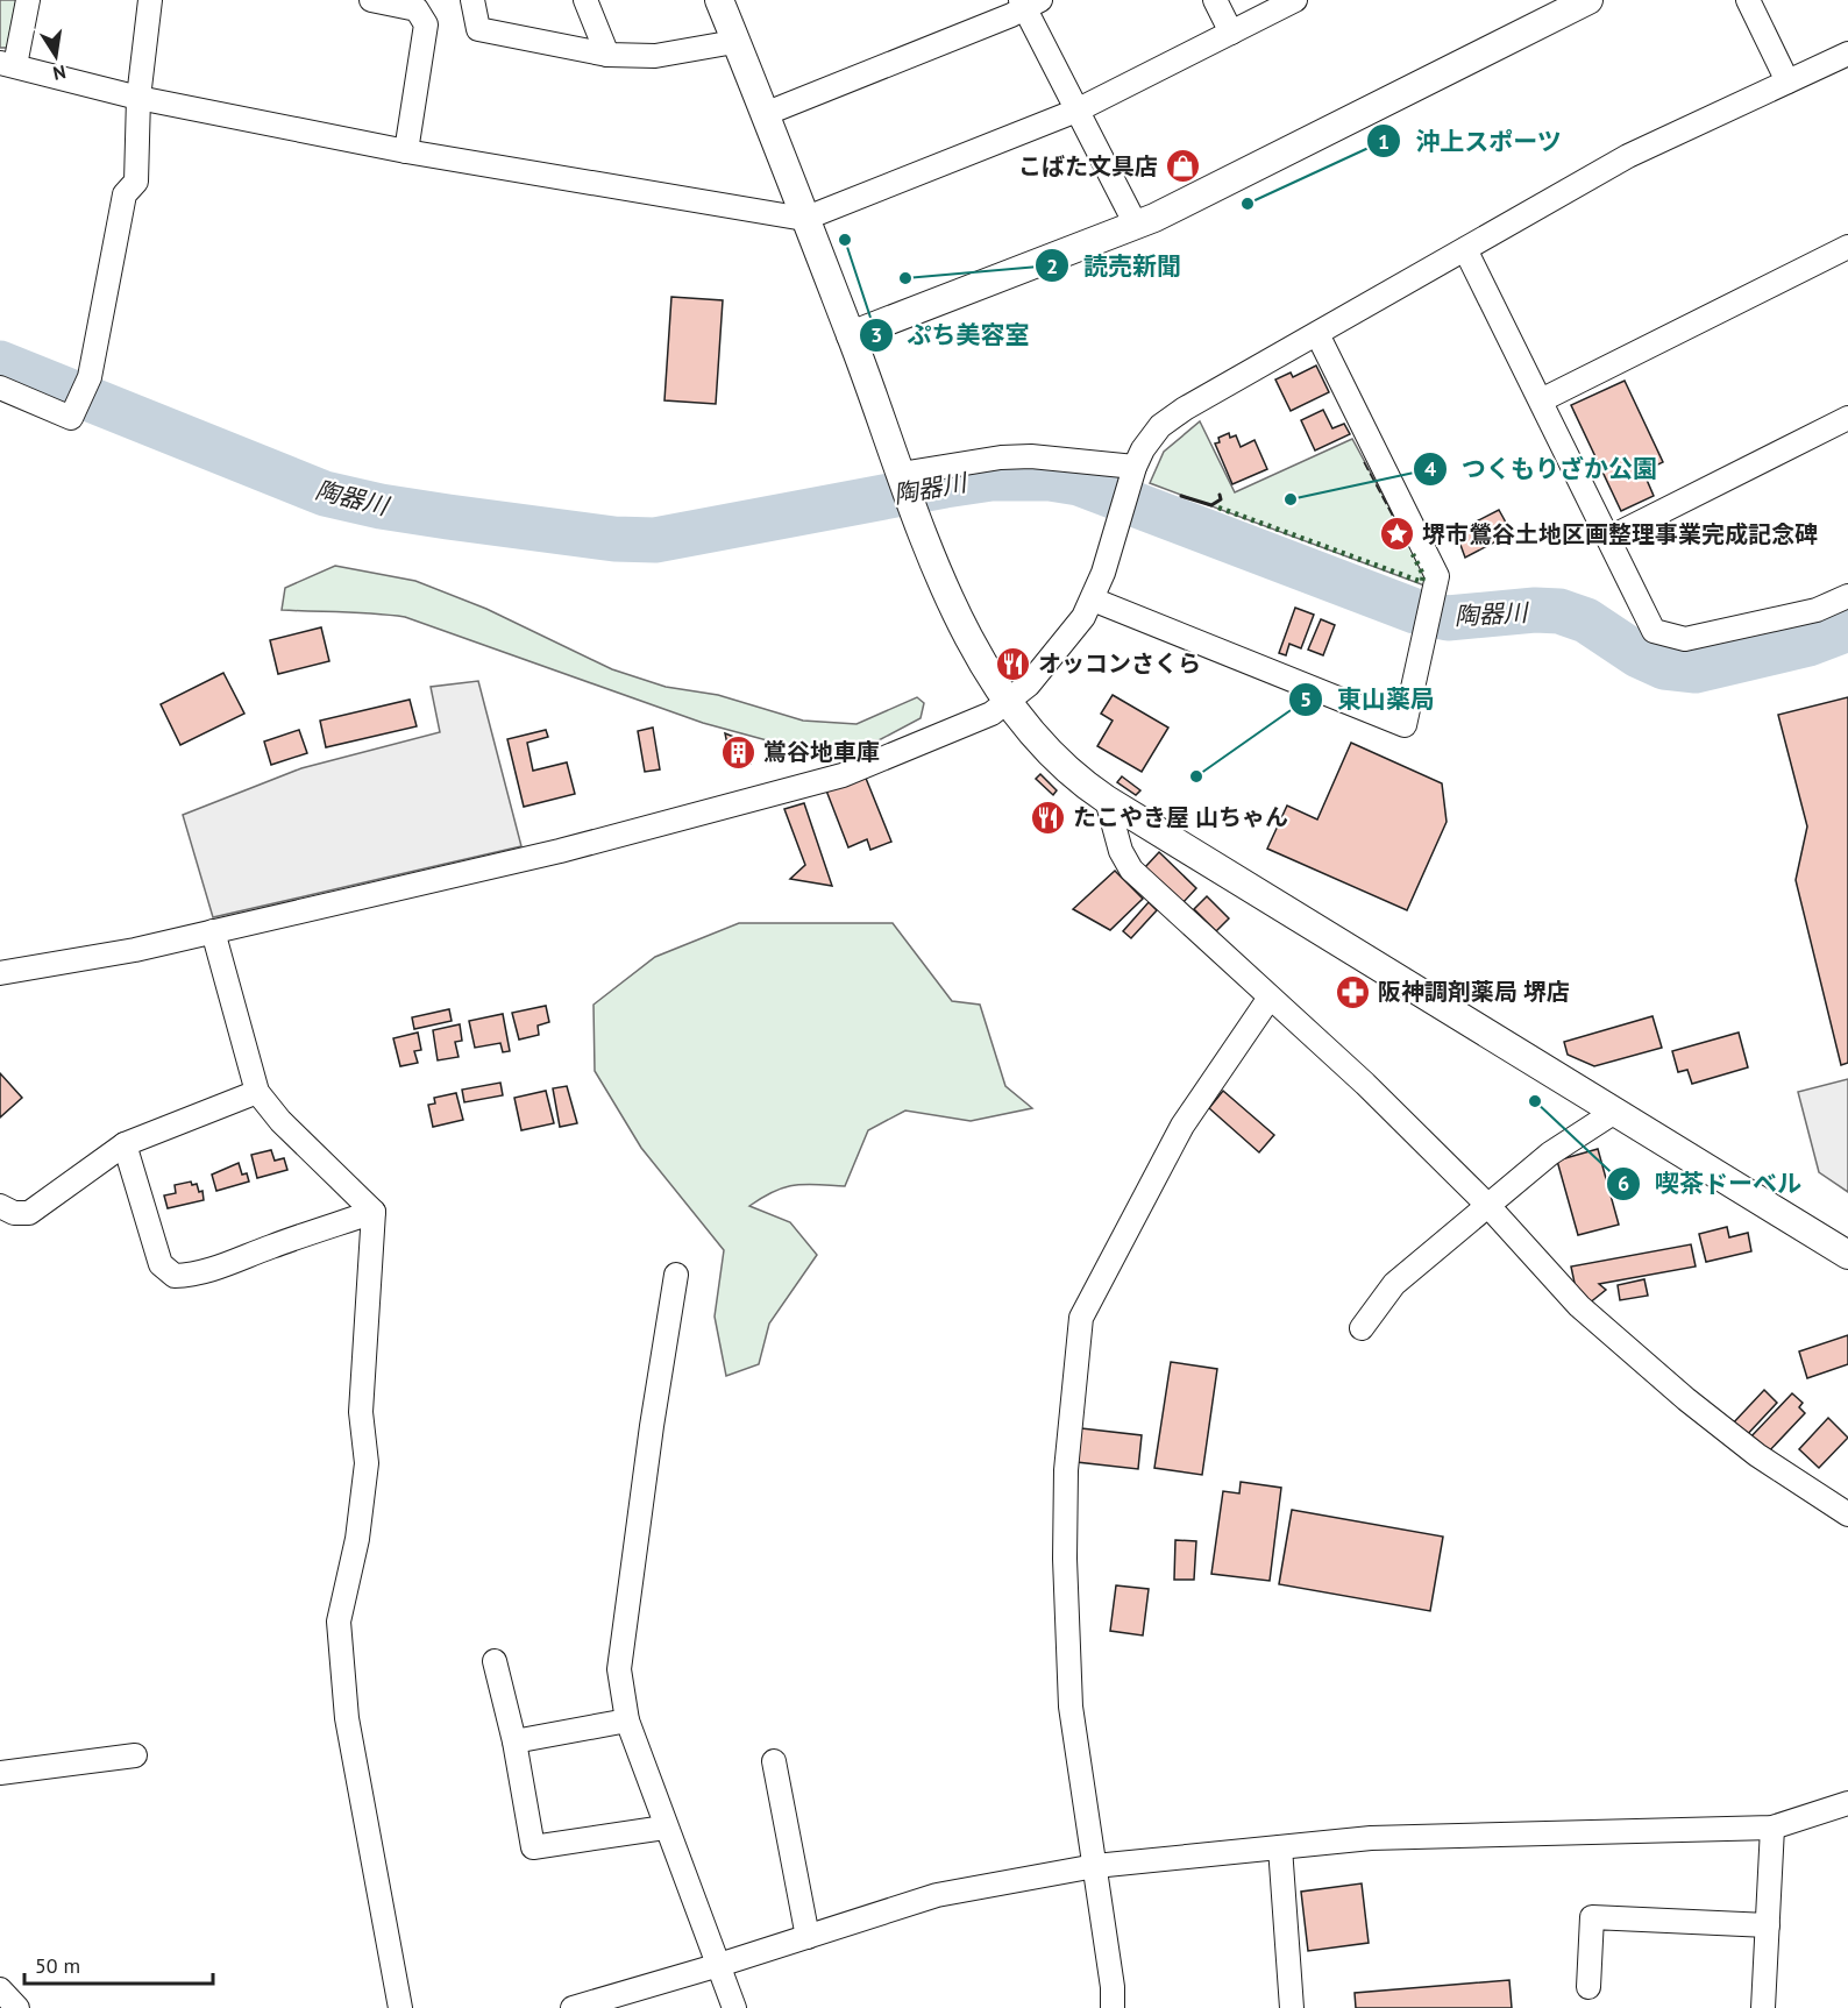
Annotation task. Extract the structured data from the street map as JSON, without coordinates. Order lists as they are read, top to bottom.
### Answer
{
  "water": ["陶器川"],
  "places": {
    "shop": ["こばた文具店"],
    "other": [
      "沖上スポーツ",
      "ぷち美容室",
      "読売新聞",
      "つくもりざか公園",
      "東山薬局",
      "喫茶ドーベル"
    ],
    "place": ["堺市鶯谷土地区画整理事業完成記念碑"],
    "restaurant": ["オッコンさくら", "たこやき屋 山ちゃん"],
    "building": ["鴬谷地車庫"],
    "pharmacy": ["阪神調剤薬局 堺店"]
  },
  "scale_bar": "50 m",
  "north": "bottom"
}
